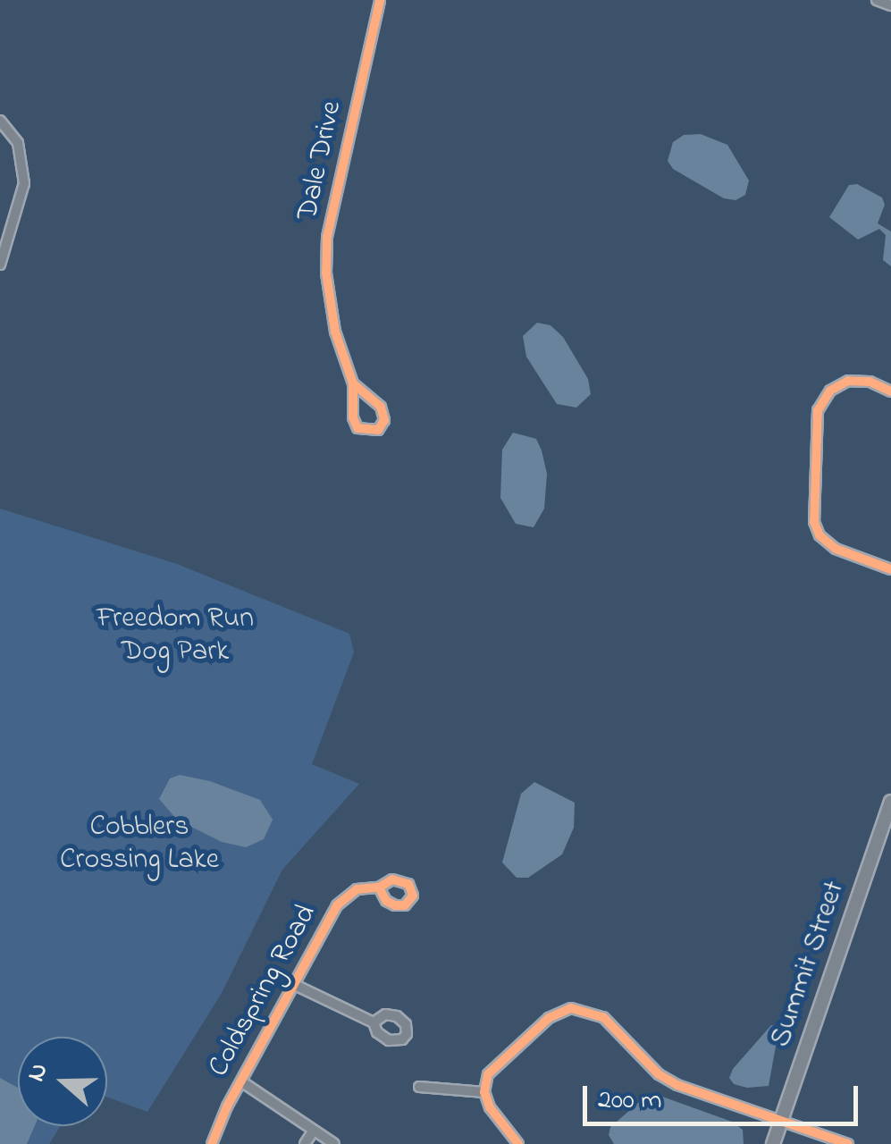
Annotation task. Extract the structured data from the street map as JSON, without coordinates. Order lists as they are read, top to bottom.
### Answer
{
  "streets": {
    "main road": ["Summit Street"],
    "street": ["Dale Drive", "Coldspring Road"]
  },
  "parks": ["Freedom Run Dog Park", "Cobblers Crossing Lake"],
  "scale_bar": "200 m",
  "north": "left"
}
